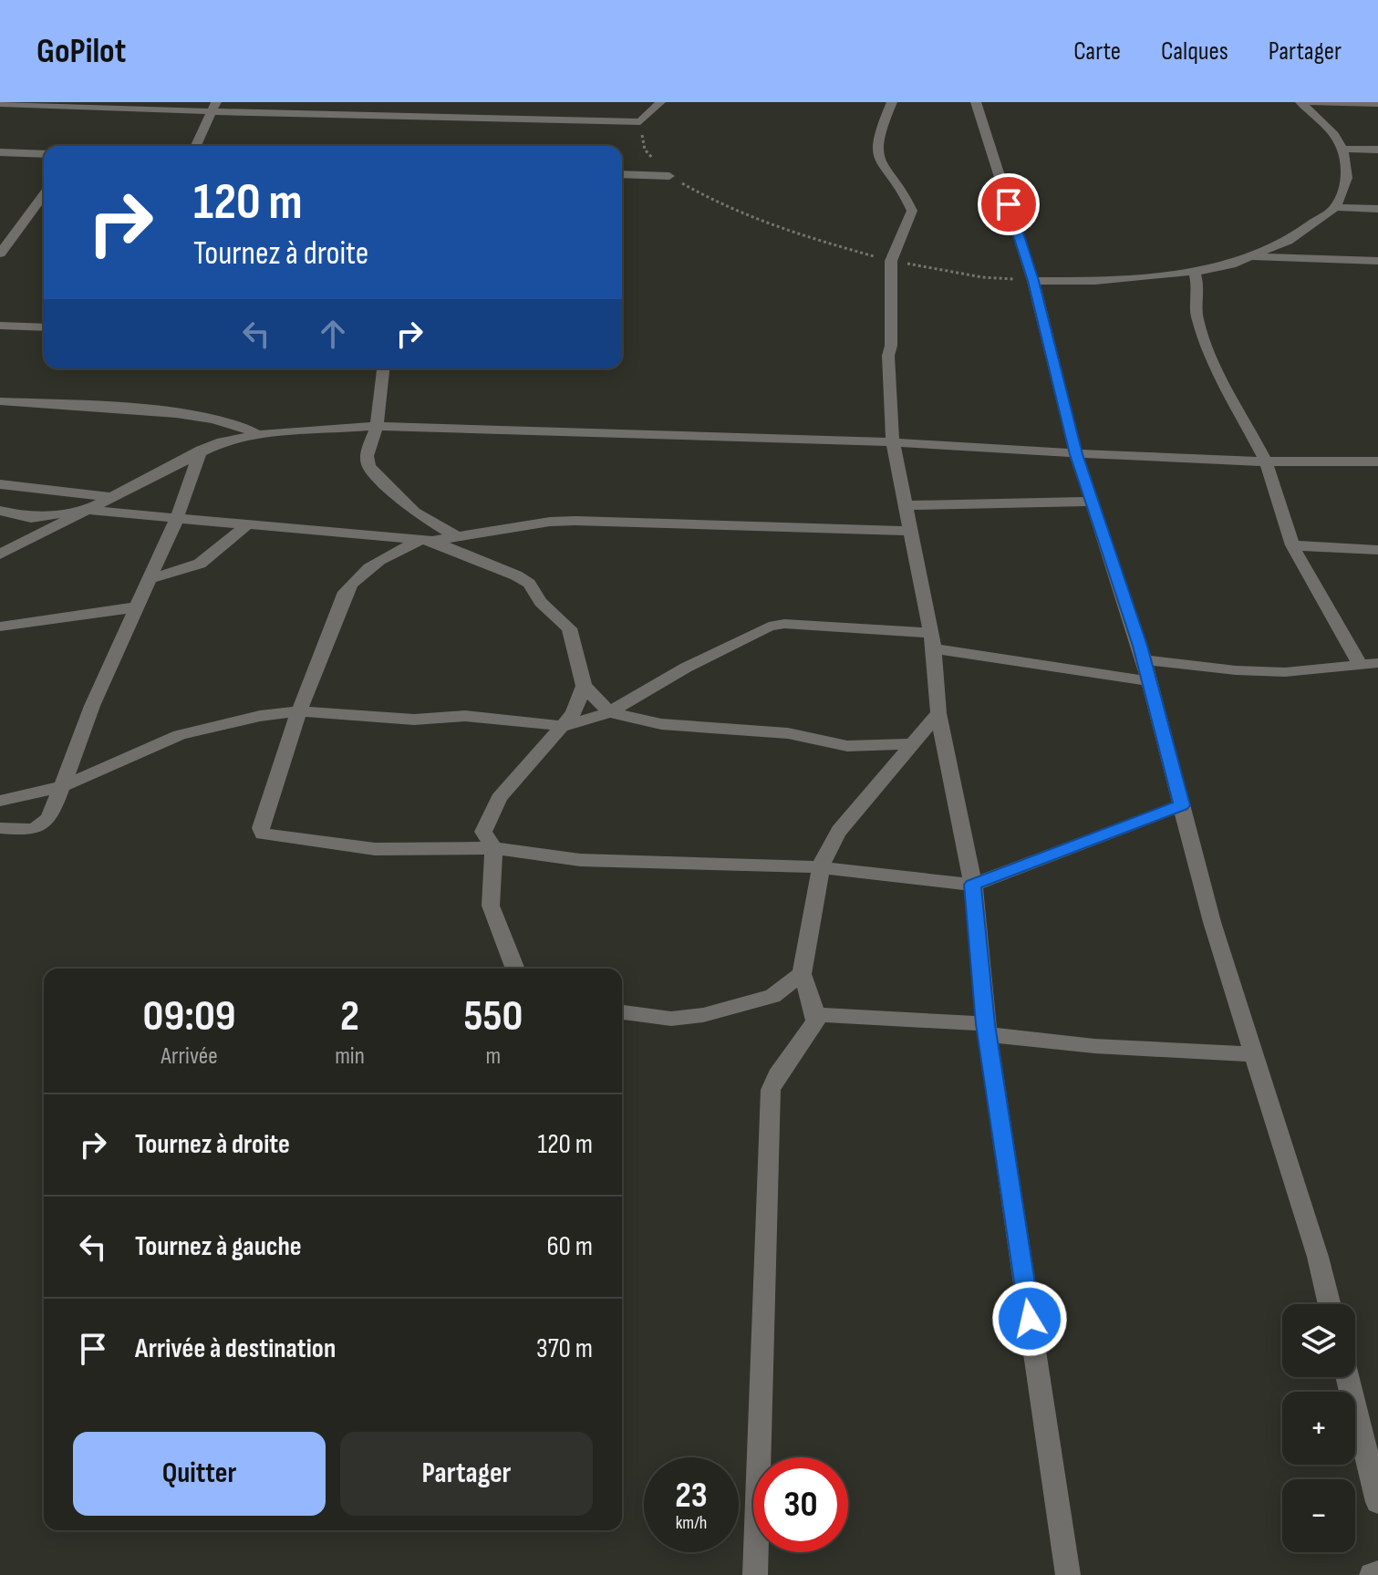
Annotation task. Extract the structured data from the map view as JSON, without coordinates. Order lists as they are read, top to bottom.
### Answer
{
  "page": {
    "header": "GoPilot",
    "nav": ["Carte", "Calques", "Partager"],
    "turn": ["120 m", "Tournez à droite"],
    "eta": [
      "09:09",
      "Arrivée",
      "2",
      "min",
      "550",
      "m"
    ],
    "list": [
      {
        "name": "Tournez à droite",
        "value": "120 m"
      },
      {
        "name": "Tournez à gauche",
        "value": "60 m"
      },
      {
        "name": "Arrivée à destination",
        "value": "370 m"
      }
    ],
    "map_buttons": ["+", "−"],
    "buttons": ["Quitter", "Partager"],
    "speed": "23 km/h",
    "limit": "30"
  }
}
